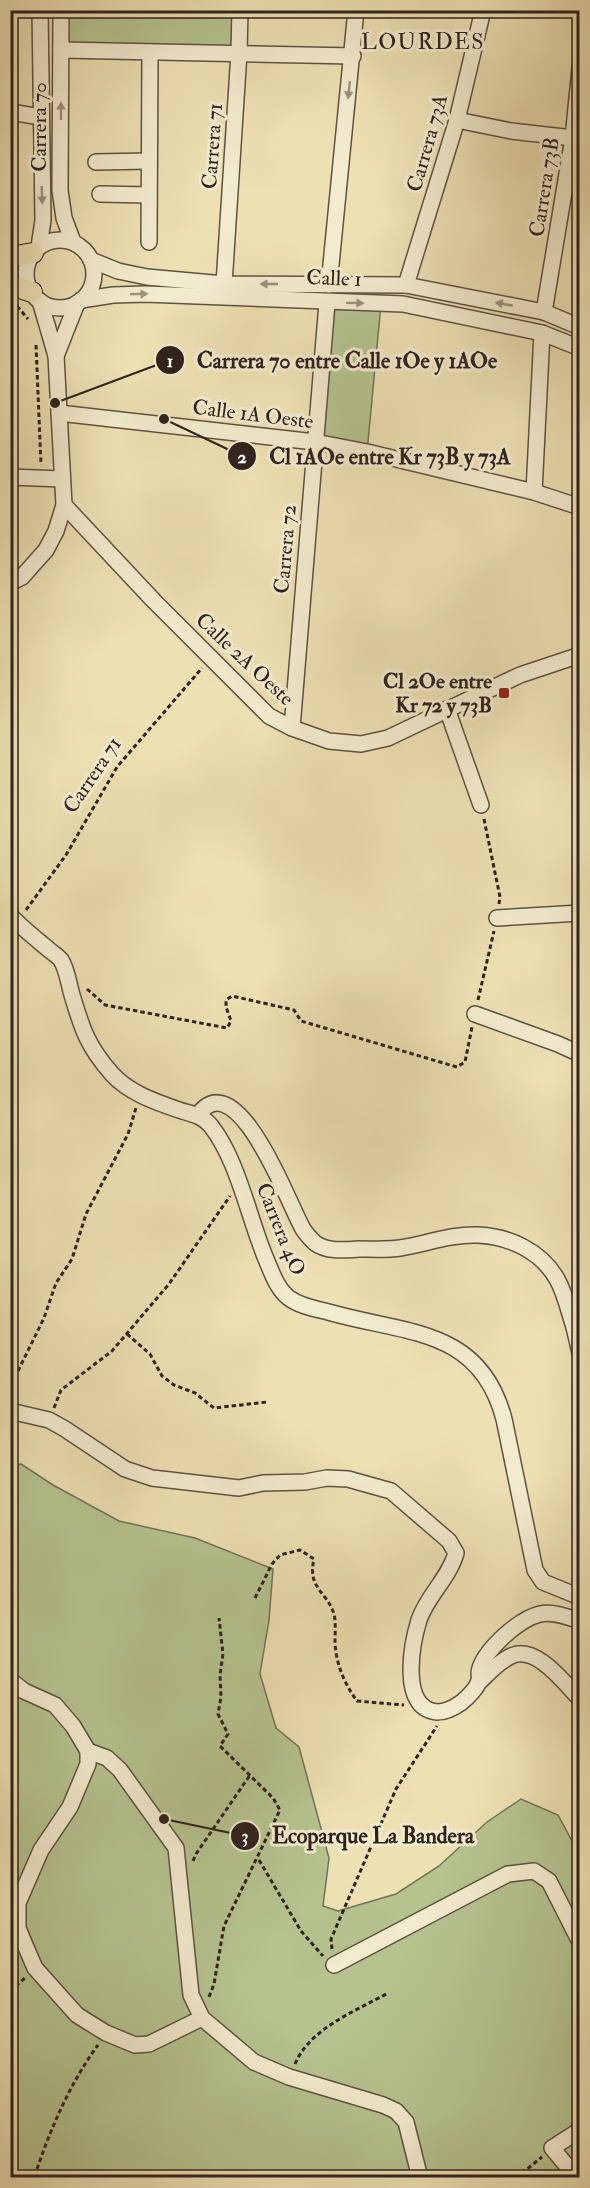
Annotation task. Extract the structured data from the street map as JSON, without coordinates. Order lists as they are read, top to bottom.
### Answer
{
  "streets": {
    "street": [
      "Carrera 70",
      "Carrera 73A",
      "Carrera 71",
      "Carrera 73B",
      "Calle 1",
      "Calle 1A Oeste",
      "Carrera 72",
      "Calle 2A Oeste",
      "Carrera 4O"
    ]
  },
  "crossings": [
    ["Carrera 70", "Calle 1"],
    ["Carrera 73A", "Calle 1"],
    ["Carrera 71", "Calle 1"],
    ["Carrera 71", "Calle 2A Oeste"],
    ["Carrera 71", "Carrera 4O"],
    ["Carrera 73B", "Calle 1"],
    ["Calle 1", "Carrera 72"],
    ["Calle 1A Oeste", "Carrera 72"],
    ["Carrera 72", "Calle 2A Oeste"]
  ],
  "districts": ["LOURDES"],
  "places": {
    "other": ["Carrera 70 entre Calle 1Oe y 1AOe", "Cl 1AOe entre Kr 73B y 73A", "Ecoparque La Bandera"],
    "transit": ["Cl 2Oe entre Kr 72 y 73B"]
  }
}
